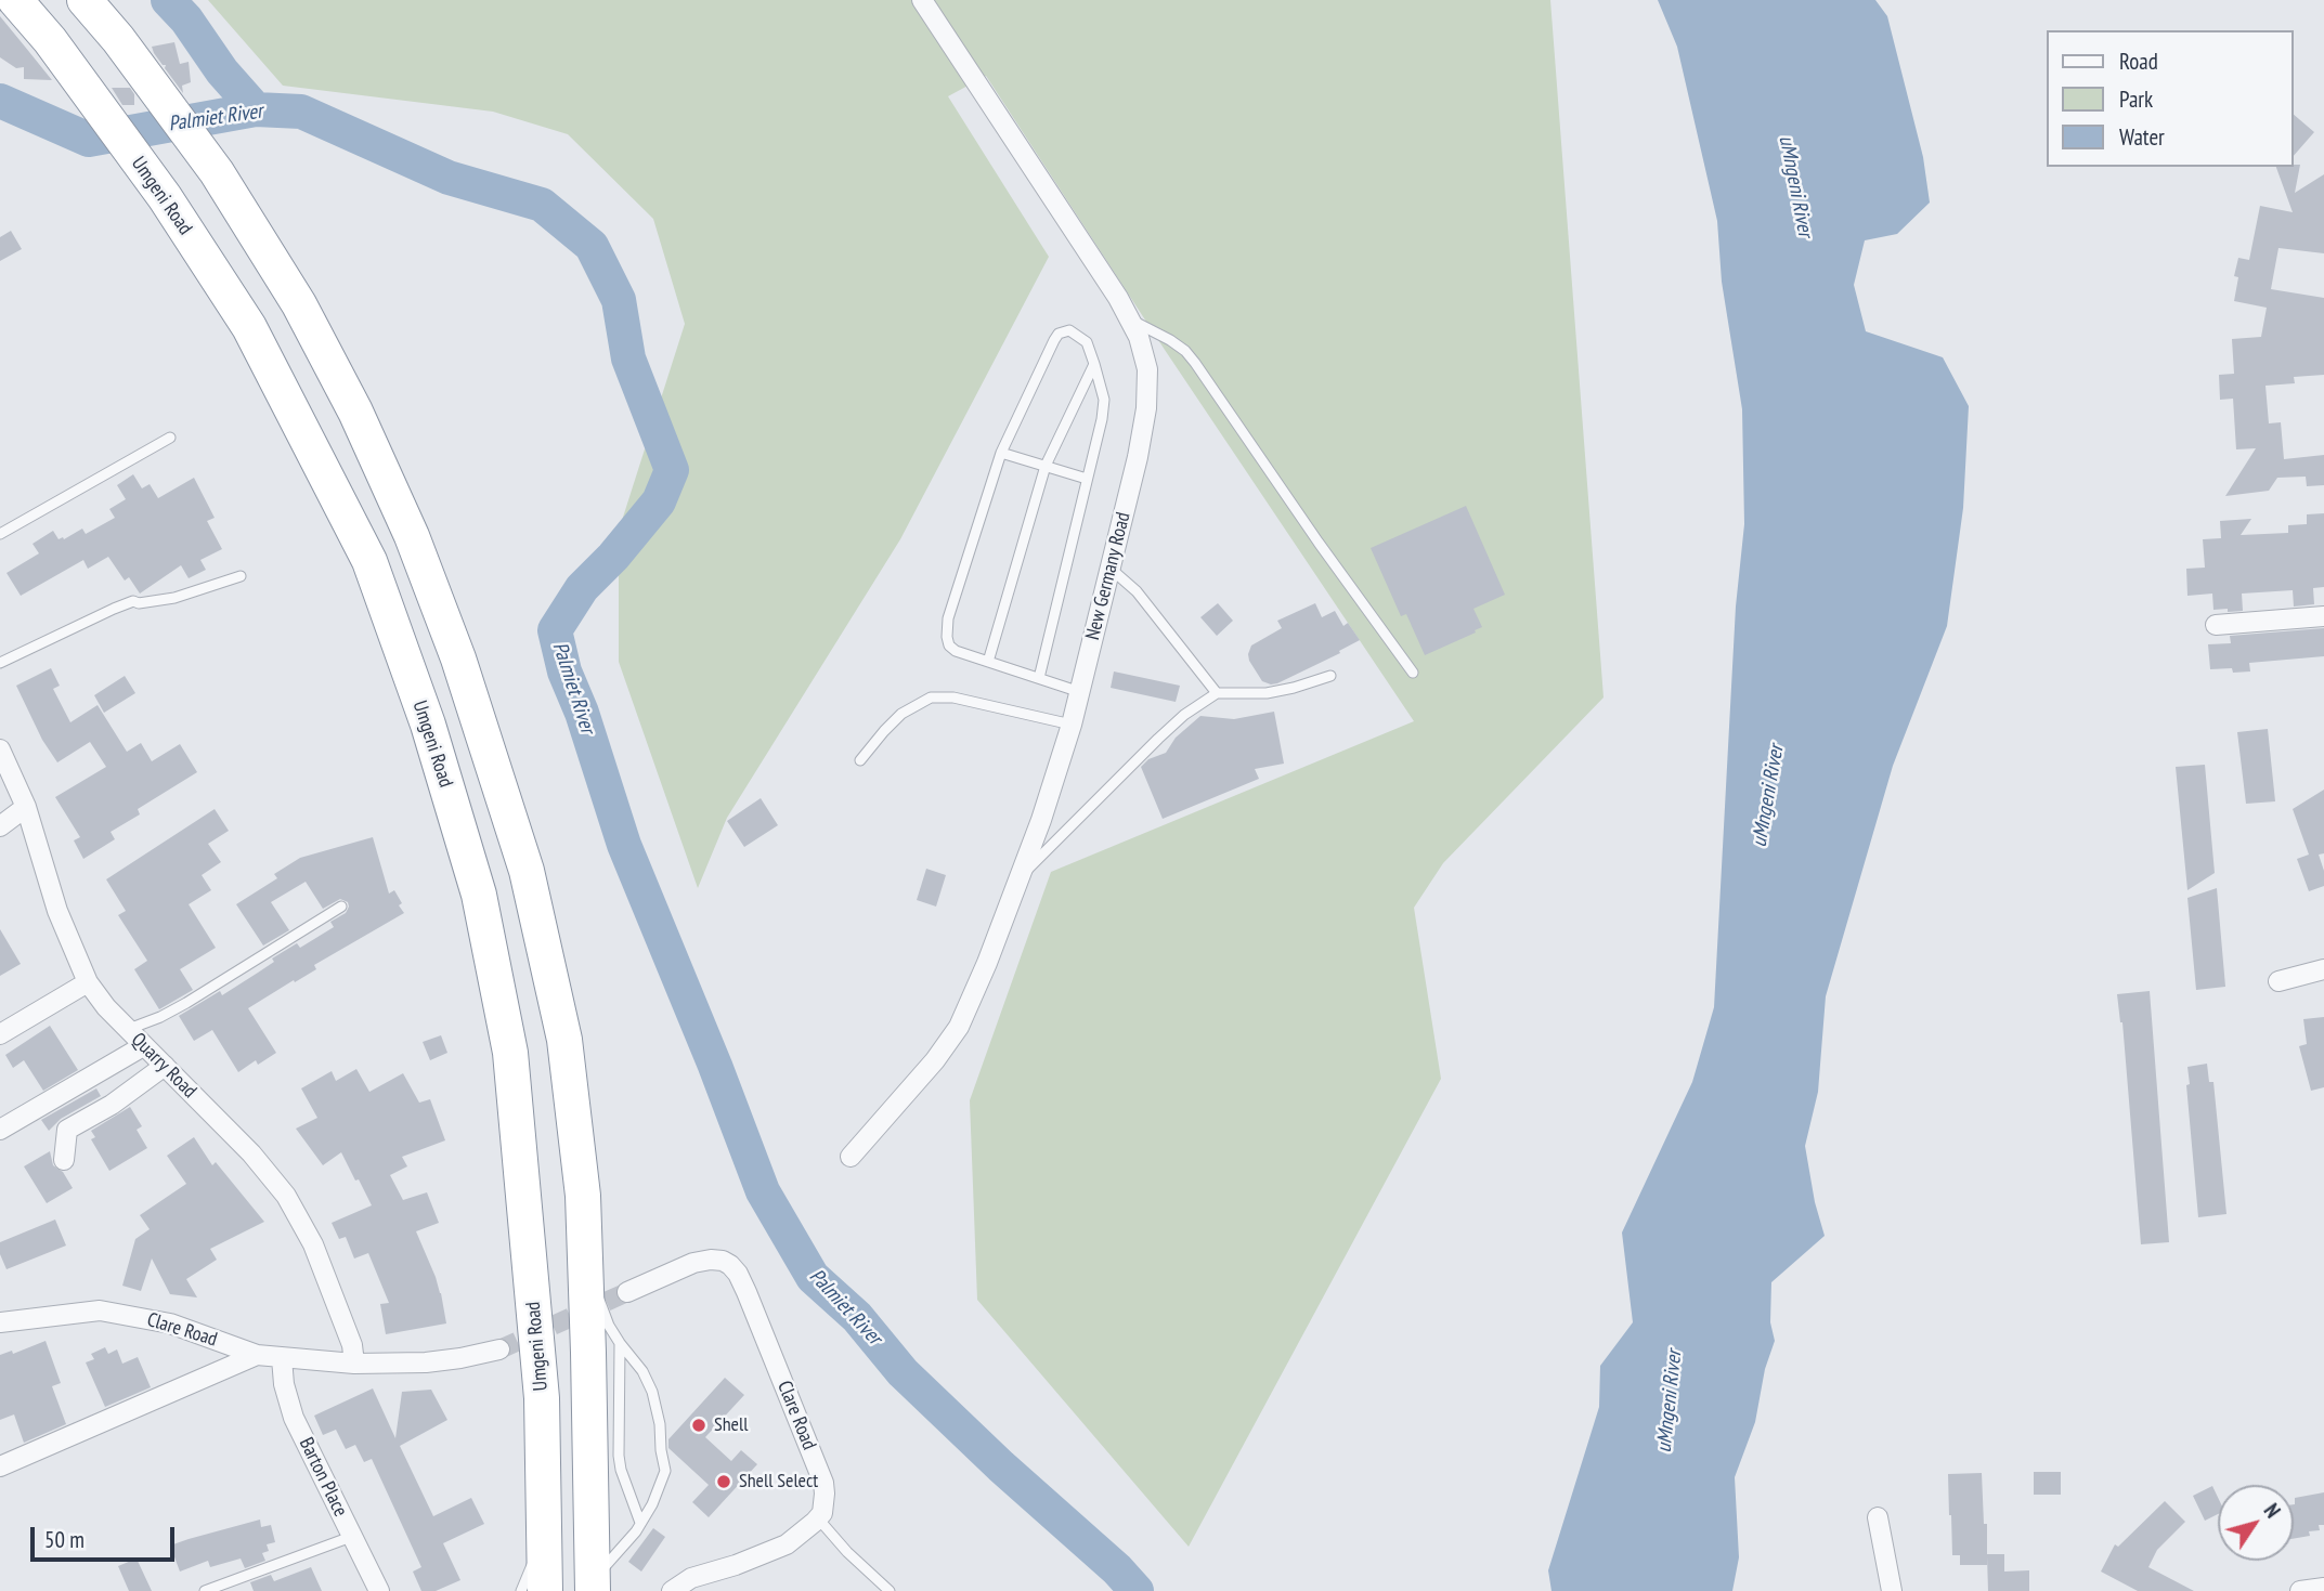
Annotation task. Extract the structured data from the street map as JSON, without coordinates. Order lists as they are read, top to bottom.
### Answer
{
  "streets": {
    "highway": ["Umgeni Road"],
    "street": [
      "New Germany Road",
      "Quarry Road",
      "Clare Road",
      "Barton Place"
    ]
  },
  "crossings": [
    ["Quarry Road", "Clare Road"],
    ["Clare Road", "Barton Place"]
  ],
  "water": ["Palmiet River", "uMngeni River"],
  "places": ["Shell", "Shell Select"],
  "legend": ["Road", "Park", "Water"],
  "scale_bar": "50 m",
  "north": "top right"
}
